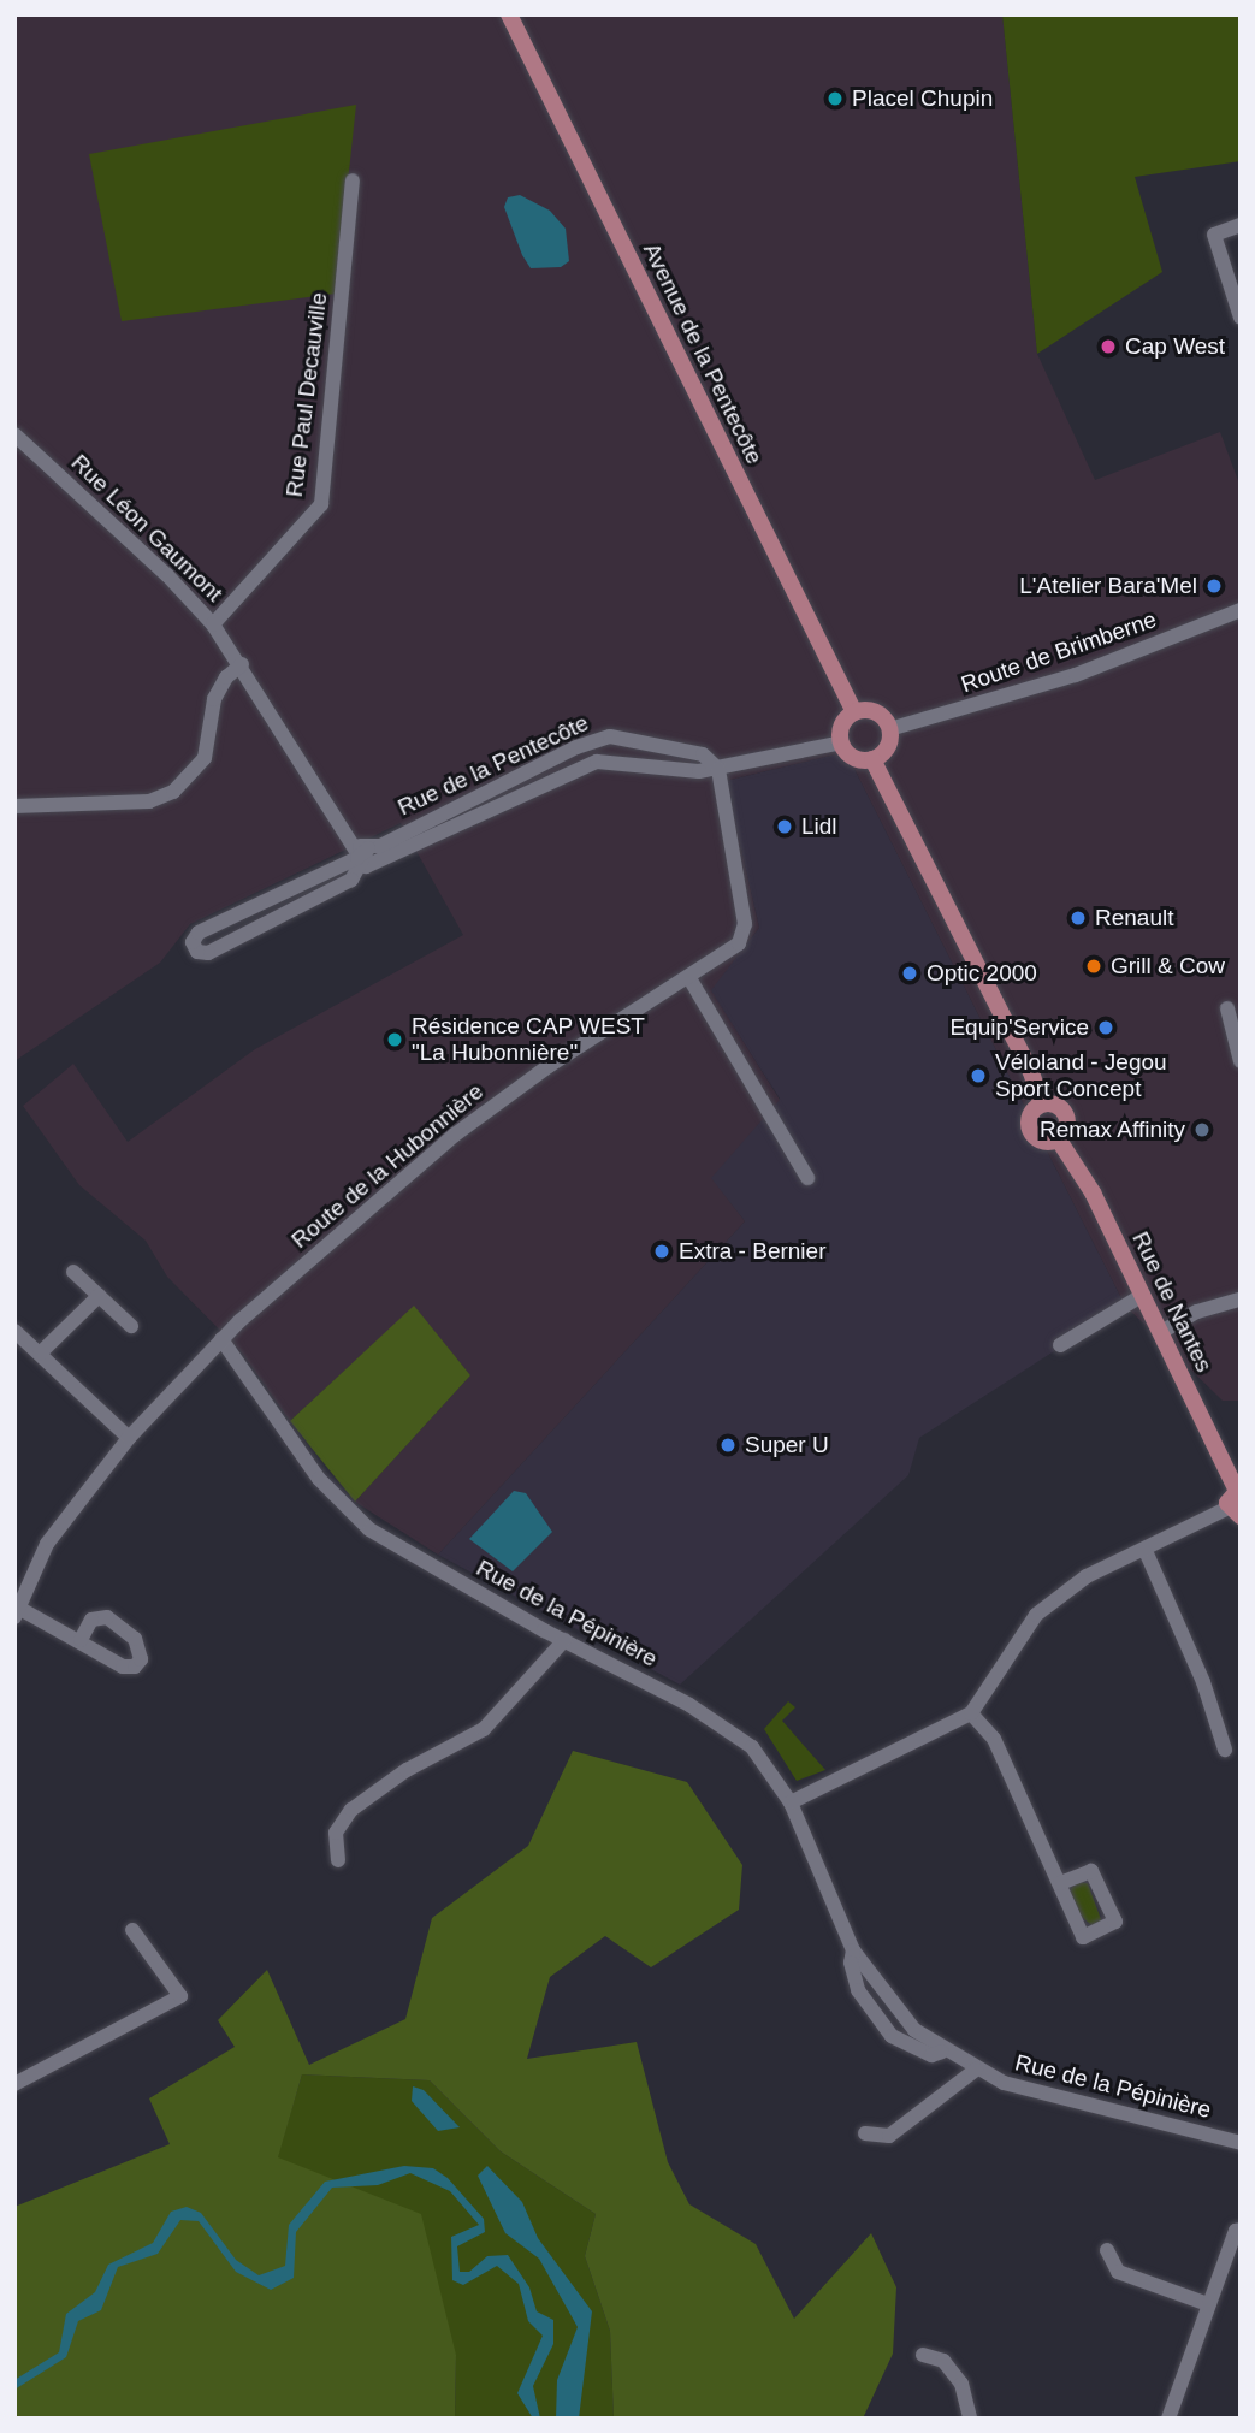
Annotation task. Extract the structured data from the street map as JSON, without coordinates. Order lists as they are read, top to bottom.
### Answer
{
  "streets": {
    "main road": ["Avenue de la Pentecôte", "Rue de Nantes"],
    "street": [
      "Rue Paul Decauville",
      "Rue Léon Gaumont",
      "Route de Brimberne",
      "Rue de la Pentecôte",
      "Route de la Hubonnière",
      "Rue de la Pépinière"
    ]
  },
  "crossings": [
    ["Avenue de la Pentecôte", "Route de Brimberne"],
    ["Rue Paul Decauville", "Rue Léon Gaumont"],
    ["Rue Léon Gaumont", "Rue de la Pentecôte"],
    ["Rue de la Pentecôte", "Route de la Hubonnière"],
    ["Route de la Hubonnière", "Rue de la Pépinière"]
  ],
  "places": [
    "Placel Chupin",
    "Cap West",
    "L'Atelier Bara'Mel",
    "Lidl",
    "Renault",
    "Grill & Cow",
    "Optic 2000",
    "Equip'Service",
    "Résidence CAP WEST \"La Hubonnière\"",
    "Véloland - Jegou Sport Concept",
    "Remax Affinity",
    "Extra - Bernier",
    "Super U"
  ]
}
